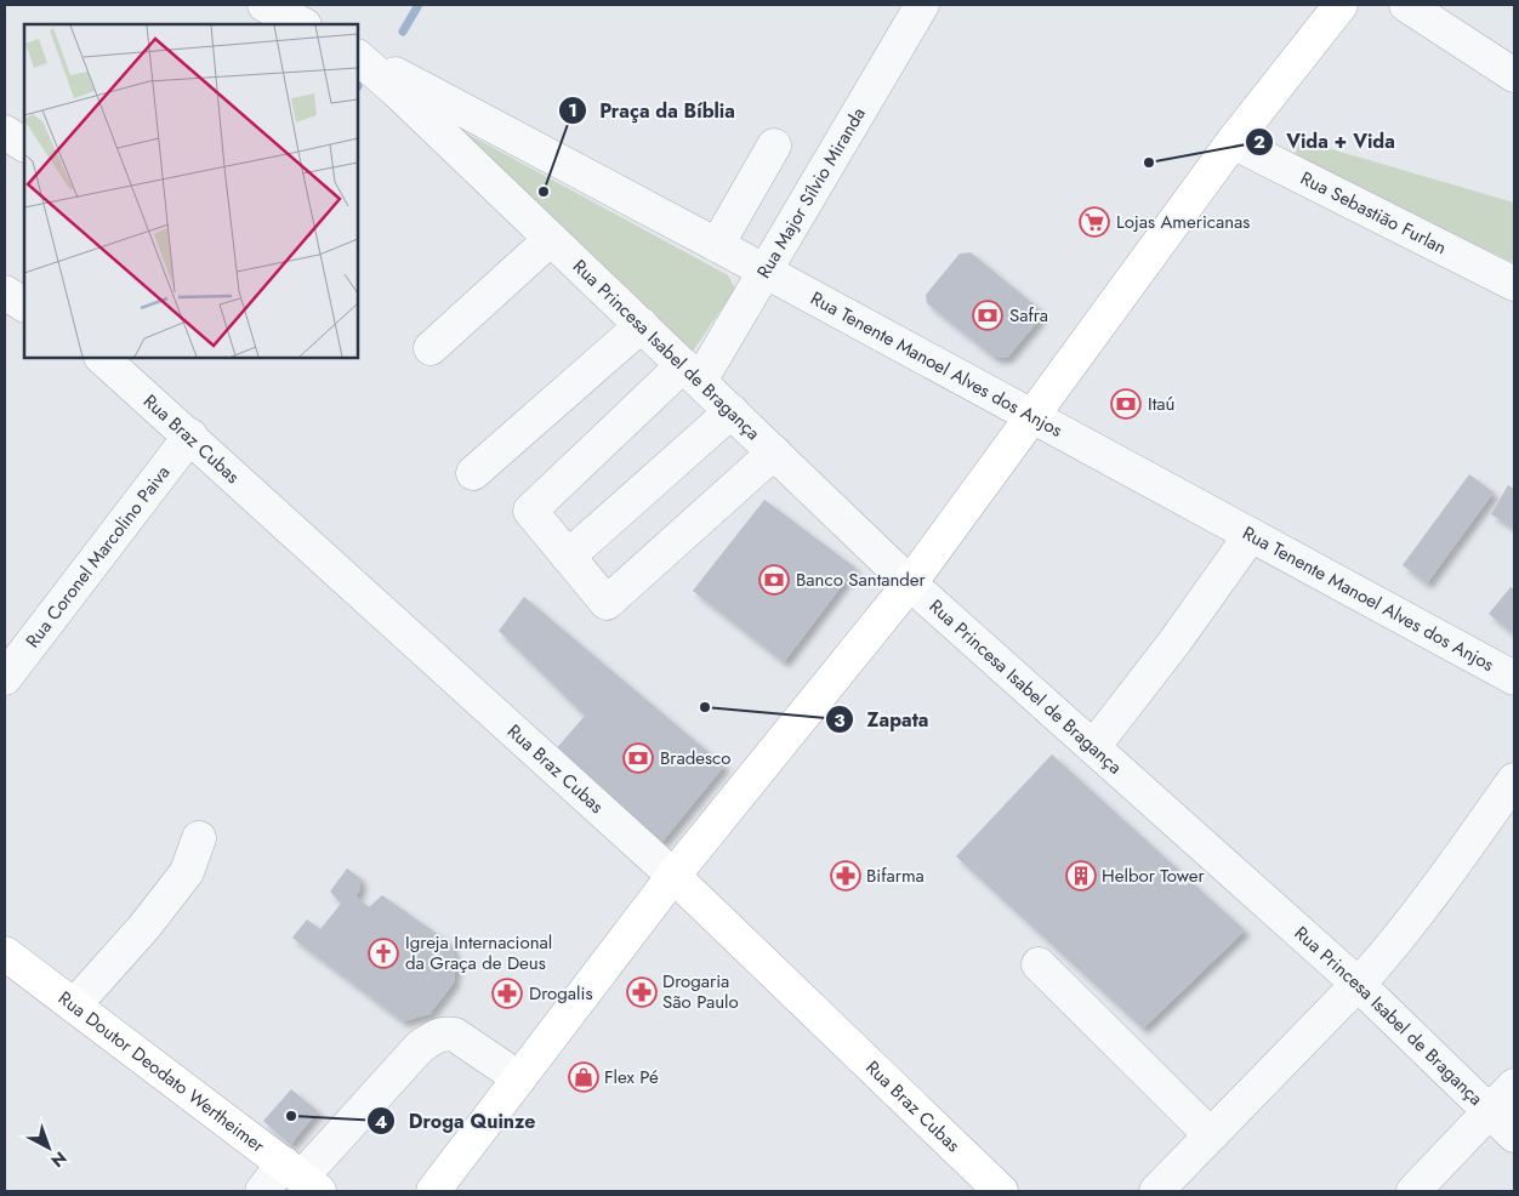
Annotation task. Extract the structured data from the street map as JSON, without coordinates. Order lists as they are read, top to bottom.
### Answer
{
  "streets": {
    "main road": ["Rua Braz Cubas", "Rua Doutor Deodato Wertheimer"],
    "street": [
      "Rua Major Sílvio Miranda",
      "Rua Sebastião Furlan",
      "Rua Princesa Isabel de Bragança",
      "Rua Tenente Manoel Alves dos Anjos",
      "Rua Coronel Marcolino Paiva"
    ]
  },
  "crossings": [
    ["Rua Major Sílvio Miranda", "Rua Princesa Isabel de Bragança"],
    ["Rua Major Sílvio Miranda", "Rua Tenente Manoel Alves dos Anjos"],
    ["Rua Princesa Isabel de Bragança", "Rua Tenente Manoel Alves dos Anjos"],
    ["Rua Braz Cubas", "Rua Coronel Marcolino Paiva"]
  ],
  "places": {
    "other": [
      "Vida + Vida",
      "Praça da Bíblia",
      "Zapata",
      "Droga Quinze"
    ],
    "supermarket": ["Lojas Americanas"],
    "bank": [
      "Safra",
      "Itaú",
      "Banco Santander",
      "Bradesco"
    ],
    "pharmacy": ["Bifarma", "Drogaria São Paulo", "Drogalis"],
    "building": ["Helbor Tower"],
    "church": ["Igreja Internacional da Graça de Deus"],
    "shop": ["Flex Pé"]
  },
  "north": "bottom right"
}
